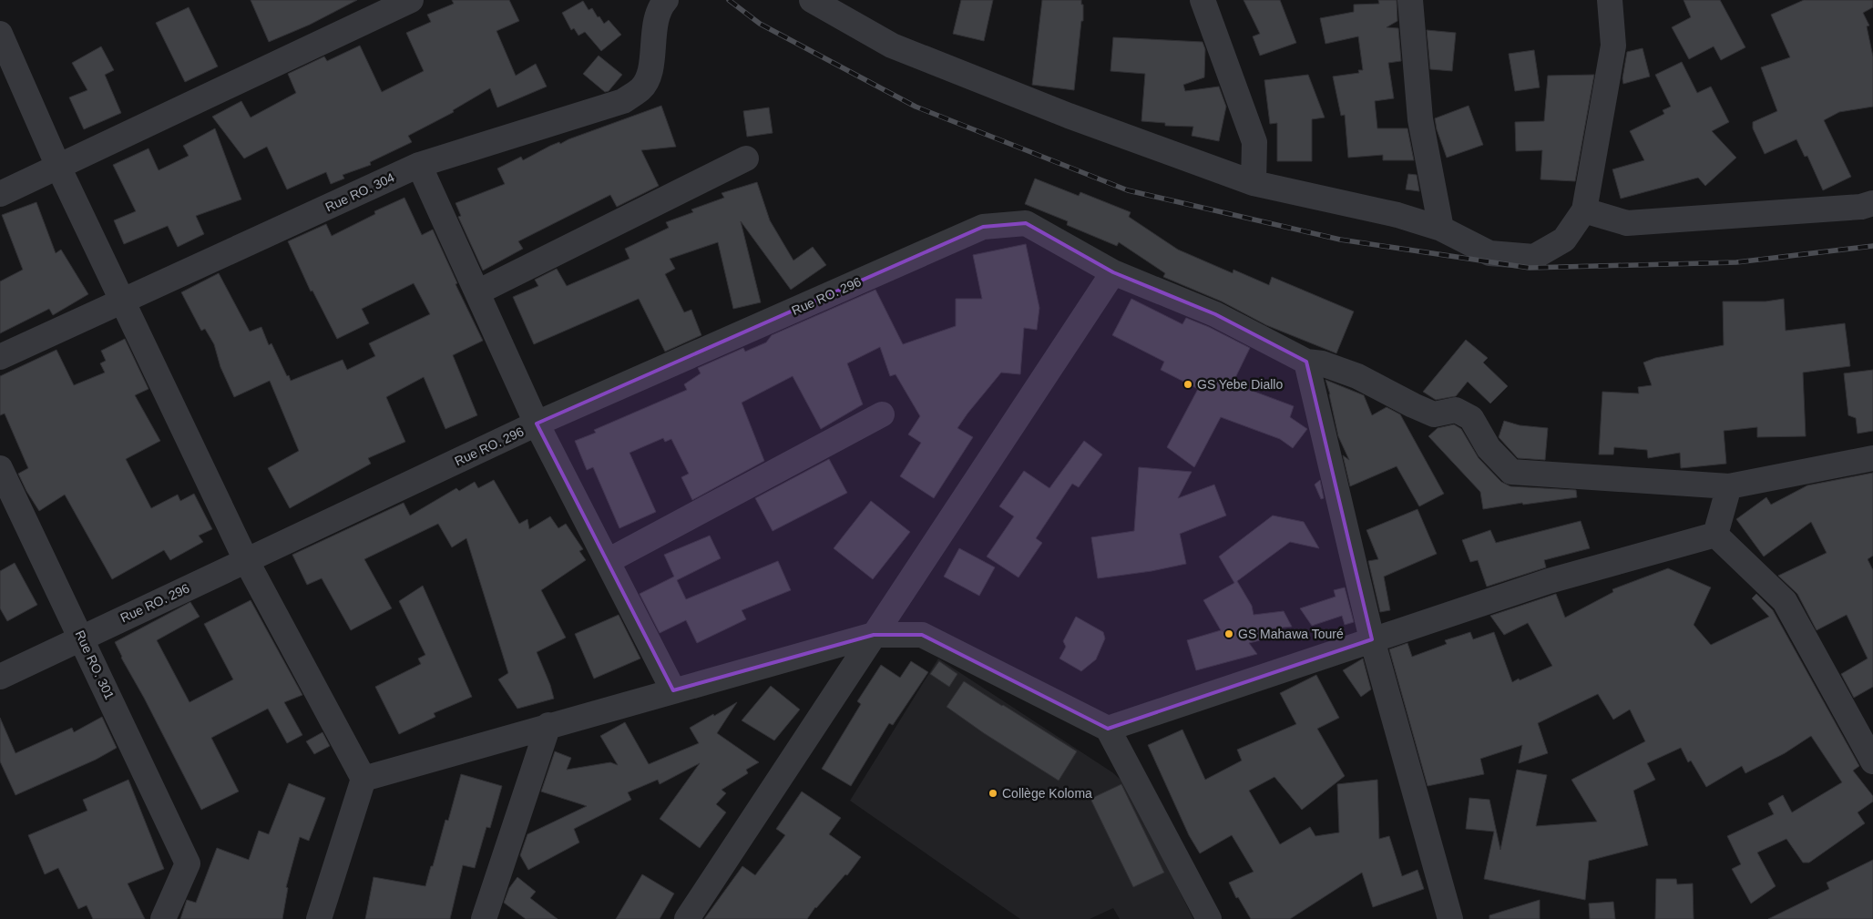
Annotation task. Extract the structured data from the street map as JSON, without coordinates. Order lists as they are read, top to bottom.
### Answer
{
  "streets": {
    "street": ["Rue RO. 304", "Rue RO. 296", "Rue RO. 301"]
  },
  "crossings": [
    ["Rue RO. 296", "Rue RO. 301"]
  ],
  "places": ["GS Yebe Diallo", "GS Mahawa Touré", "Collège Koloma"]
}
